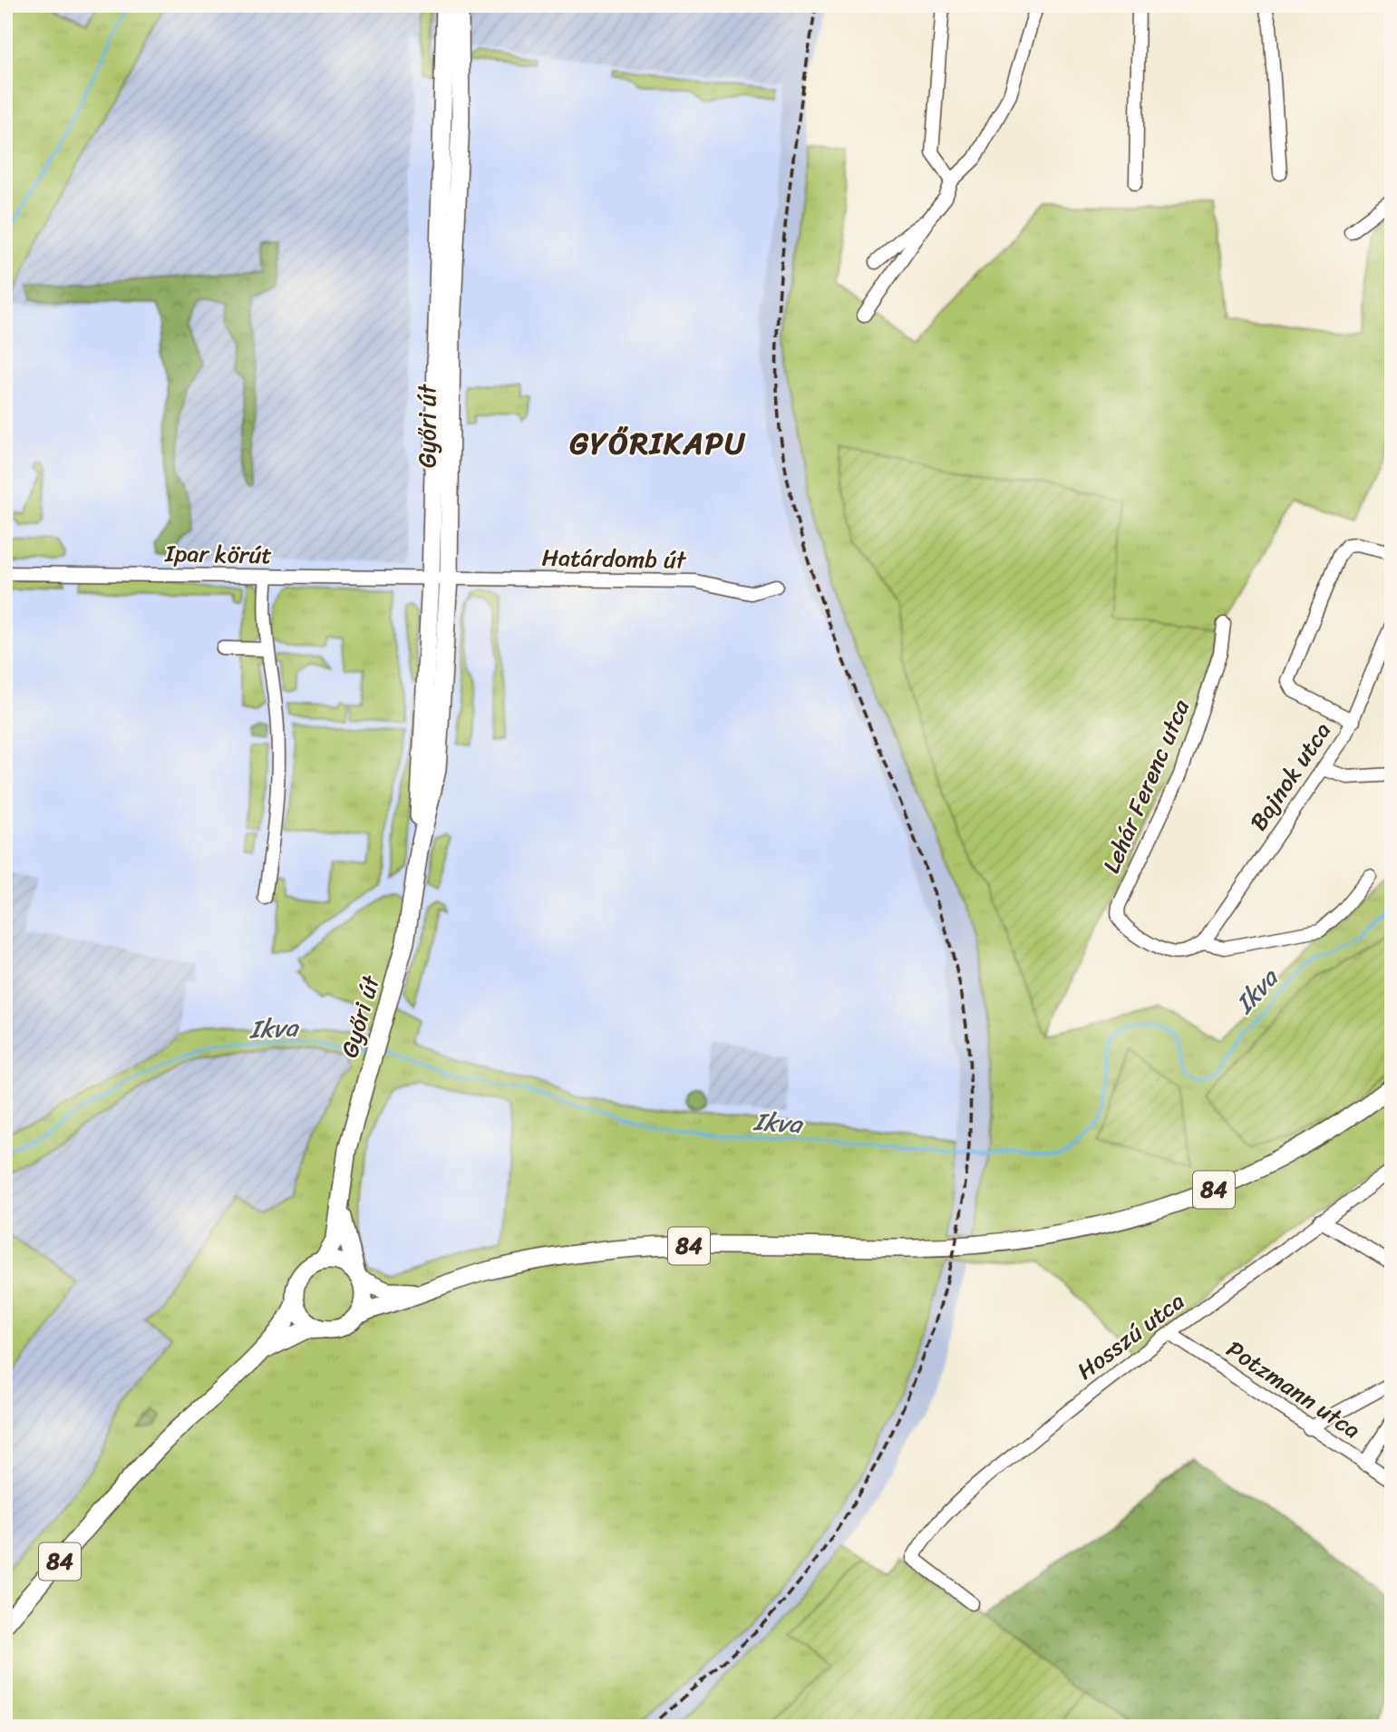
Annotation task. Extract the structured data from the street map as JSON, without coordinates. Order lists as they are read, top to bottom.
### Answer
{
  "streets": {
    "main road": ["Győri út", "84"],
    "street": [
      "Ipar körút",
      "Határdomb út",
      "Bajnok utca",
      "Lehár Ferenc utca",
      "Hosszú utca",
      "Potzmann utca"
    ]
  },
  "crossings": [
    ["Győri út", "Ipar körút"],
    ["Győri út", "Határdomb út"],
    ["Győri út", "84"],
    ["Ipar körút", "Határdomb út"],
    ["Bajnok utca", "Lehár Ferenc utca"],
    ["Hosszú utca", "Potzmann utca"]
  ],
  "districts": ["GYŐRIKAPU"],
  "water": ["Ikva"]
}
